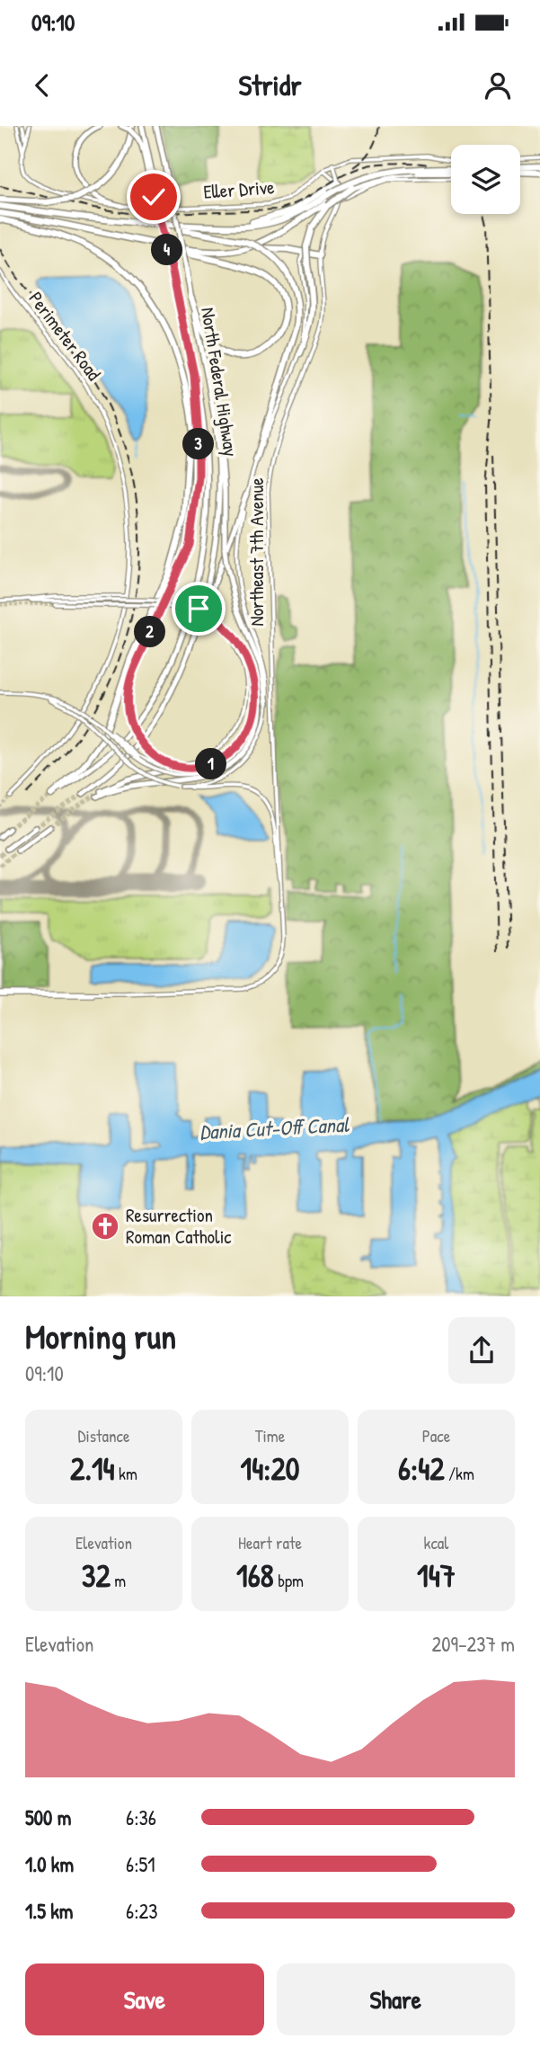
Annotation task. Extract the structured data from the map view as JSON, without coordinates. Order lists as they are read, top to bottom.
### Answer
{
  "streets": {
    "main road": ["North Federal Highway"],
    "street": ["Eller Drive", "Perimeter Road", "Northeast 7th Avenue"]
  },
  "crossings": [
    ["Eller Drive", "Northeast 7th Avenue"]
  ],
  "water": ["Dania Cut-Off Canal"],
  "places": {
    "church": ["Resurrection Roman Catholic"]
  },
  "page": {
    "status": "09:10",
    "header": "Stridr",
    "pins": [
      "4",
      "3",
      "2",
      "1"
    ],
    "heading": ["Morning run", "09:10"],
    "stats": [
      ["Distance", "2.14 km"],
      ["Time", "14:20"],
      ["Pace", "6:42 /km"],
      ["Elevation", "32 m"],
      ["Heart rate", "168 bpm"],
      ["kcal", "147"]
    ],
    "chart": ["Elevation", "209–237 m"],
    "list": [
      {
        "name": "500 m",
        "note": "6:36"
      },
      {
        "name": "1.0 km",
        "note": "6:51"
      },
      {
        "name": "1.5 km",
        "note": "6:23"
      }
    ],
    "buttons": ["Save", "Share"]
  }
}
